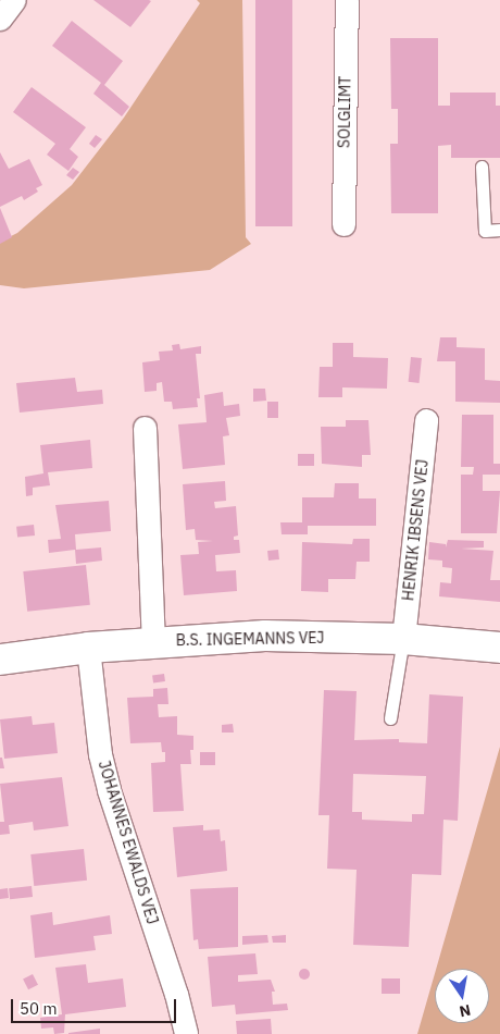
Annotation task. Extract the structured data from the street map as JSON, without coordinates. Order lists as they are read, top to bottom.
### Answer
{
  "streets": {
    "street": [
      "SOLGLIMT",
      "HENRIK IBSENS VEJ",
      "B.S. INGEMANNS VEJ",
      "JOHANNES EWALDS VEJ"
    ]
  },
  "crossings": [
    ["HENRIK IBSENS VEJ", "B.S. INGEMANNS VEJ"],
    ["B.S. INGEMANNS VEJ", "JOHANNES EWALDS VEJ"]
  ],
  "scale_bar": "50 m",
  "north": "bottom"
}
